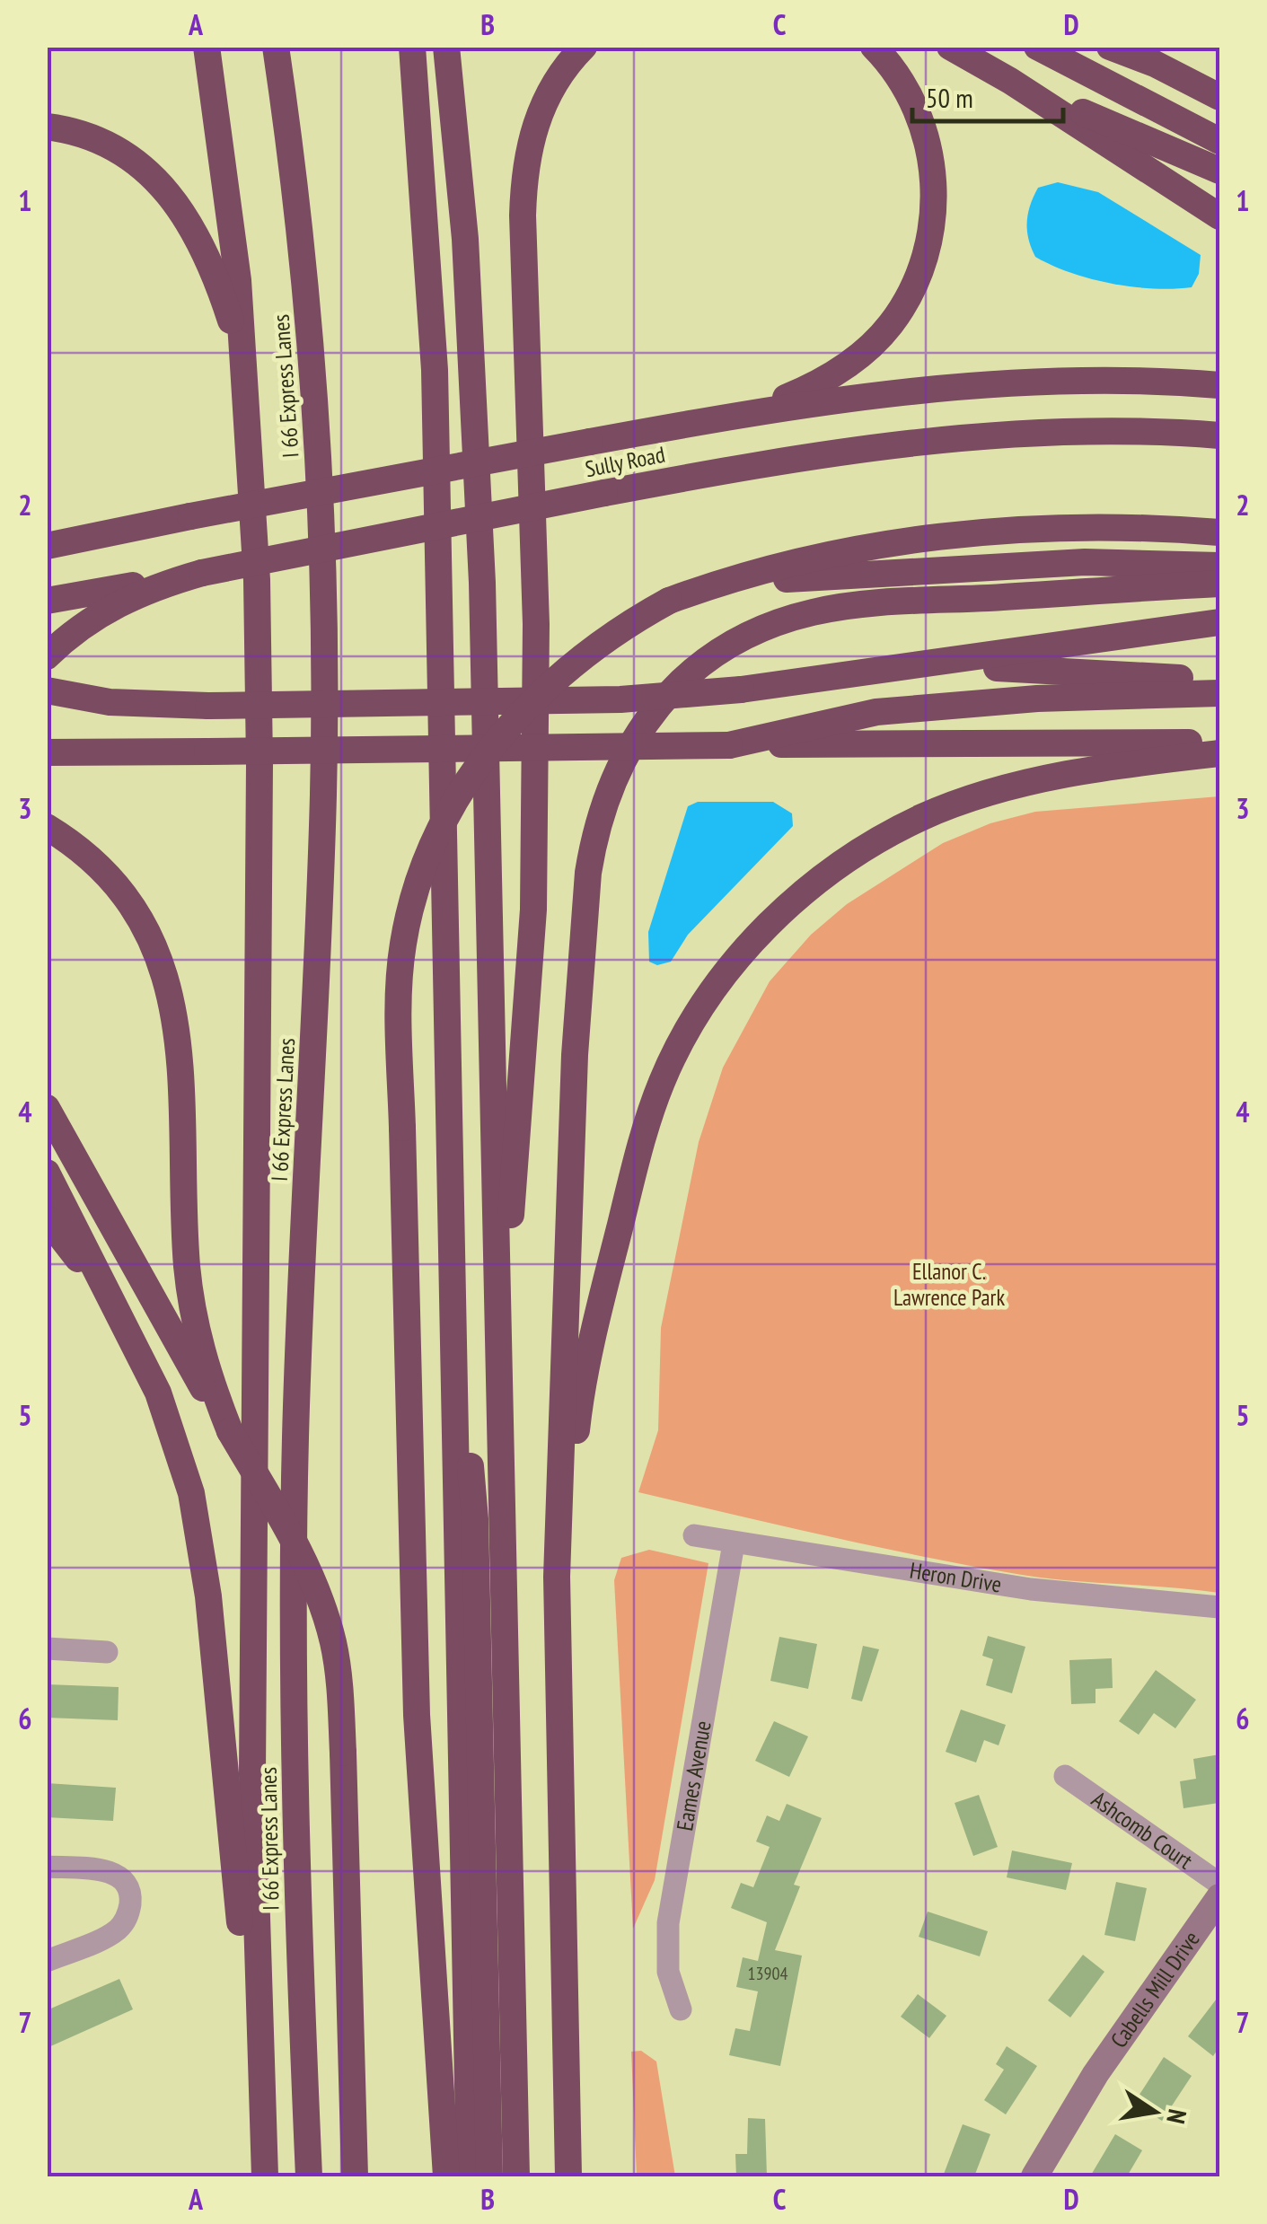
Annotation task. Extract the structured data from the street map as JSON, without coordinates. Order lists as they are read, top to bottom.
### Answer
{
  "streets": {
    "highway": ["I 66 Express Lanes", "Sully Road"],
    "street": [
      "Heron Drive",
      "Eames Avenue",
      "Ashcomb Court",
      "Cabells Mill Drive"
    ]
  },
  "crossings": [
    ["Heron Drive", "Eames Avenue"]
  ],
  "parks": ["Ellanor C. Lawrence Park"],
  "house_numbers": ["13904"],
  "scale_bar": "50 m",
  "north": "right",
  "grid": {
    "columns": [
      "A",
      "B",
      "C",
      "D"
    ],
    "rows": [
      "1",
      "2",
      "3",
      "4",
      "5",
      "6",
      "7"
    ]
  }
}
